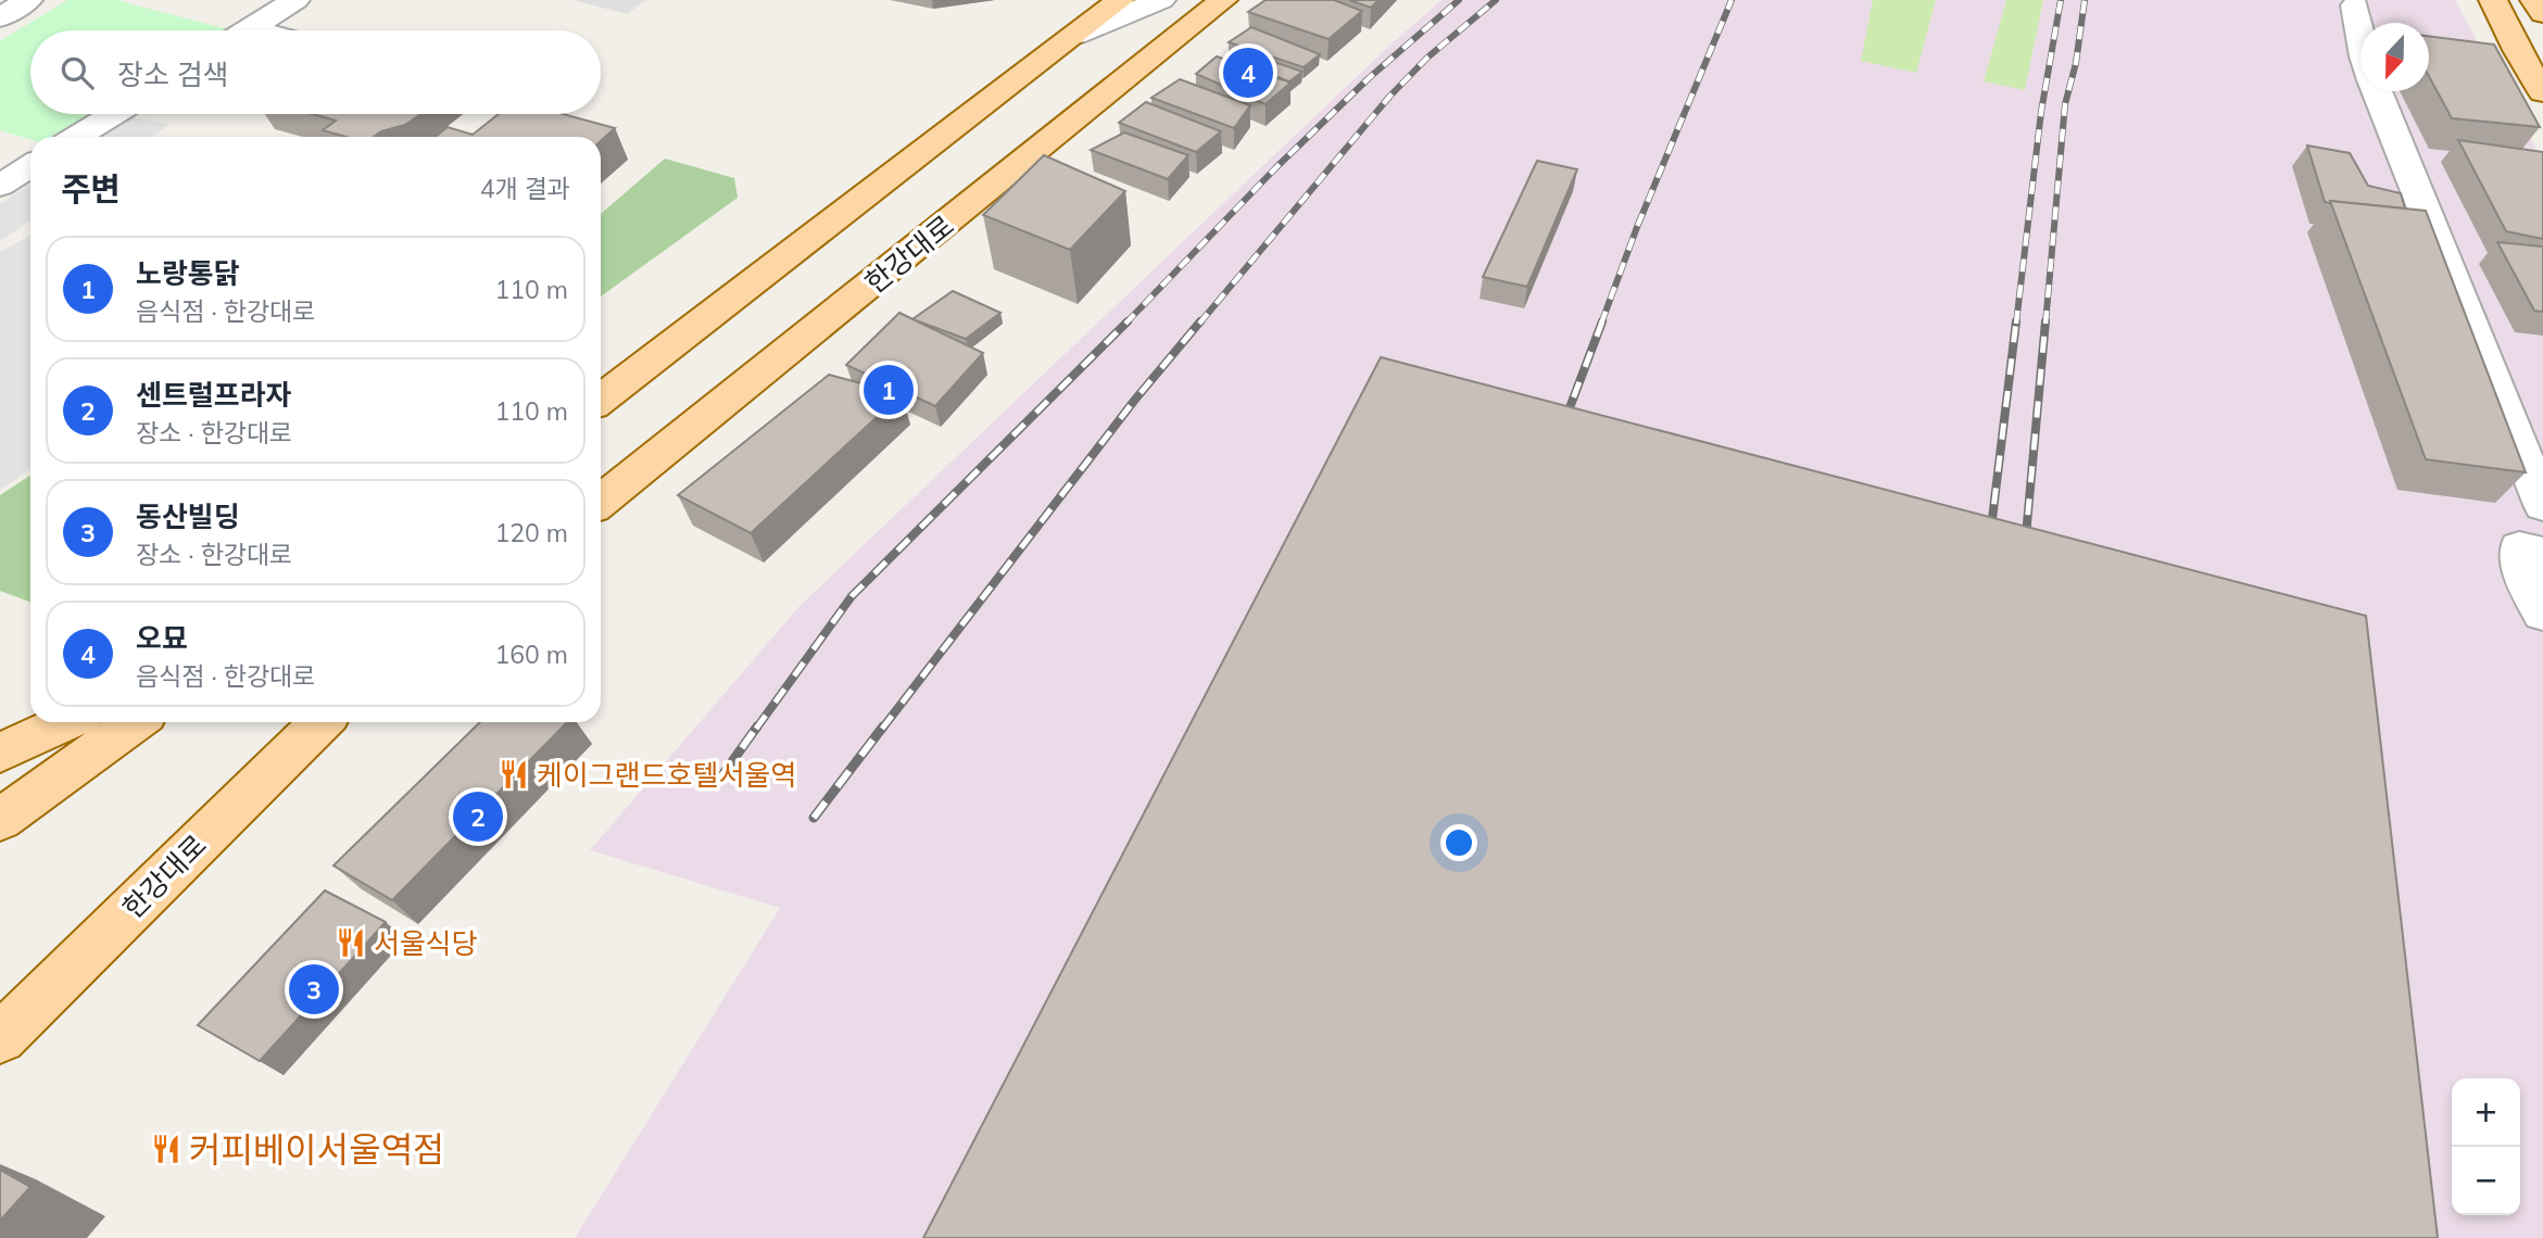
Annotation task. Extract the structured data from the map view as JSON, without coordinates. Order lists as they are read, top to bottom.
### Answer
{
  "streets": {
    "main road": ["한강대로"]
  },
  "places": {
    "restaurant": ["케이그랜드호텔서울역", "서울식당", "커피베이서울역점"]
  },
  "north": "bottom",
  "page": {
    "search": "장소 검색",
    "pins": [
      "4",
      "1",
      "2",
      "3"
    ],
    "heading": ["주변", "4개 결과"],
    "list": [
      {
        "mark": "1",
        "name": "노랑통닭",
        "note": "음식점 · 한강대로",
        "value": "110 m"
      },
      {
        "mark": "2",
        "name": "센트럴프라자",
        "note": "장소 · 한강대로",
        "value": "110 m"
      },
      {
        "mark": "3",
        "name": "동산빌딩",
        "note": "장소 · 한강대로",
        "value": "120 m"
      },
      {
        "mark": "4",
        "name": "오묘",
        "note": "음식점 · 한강대로",
        "value": "160 m"
      }
    ],
    "map_buttons": ["+", "−"]
  }
}
